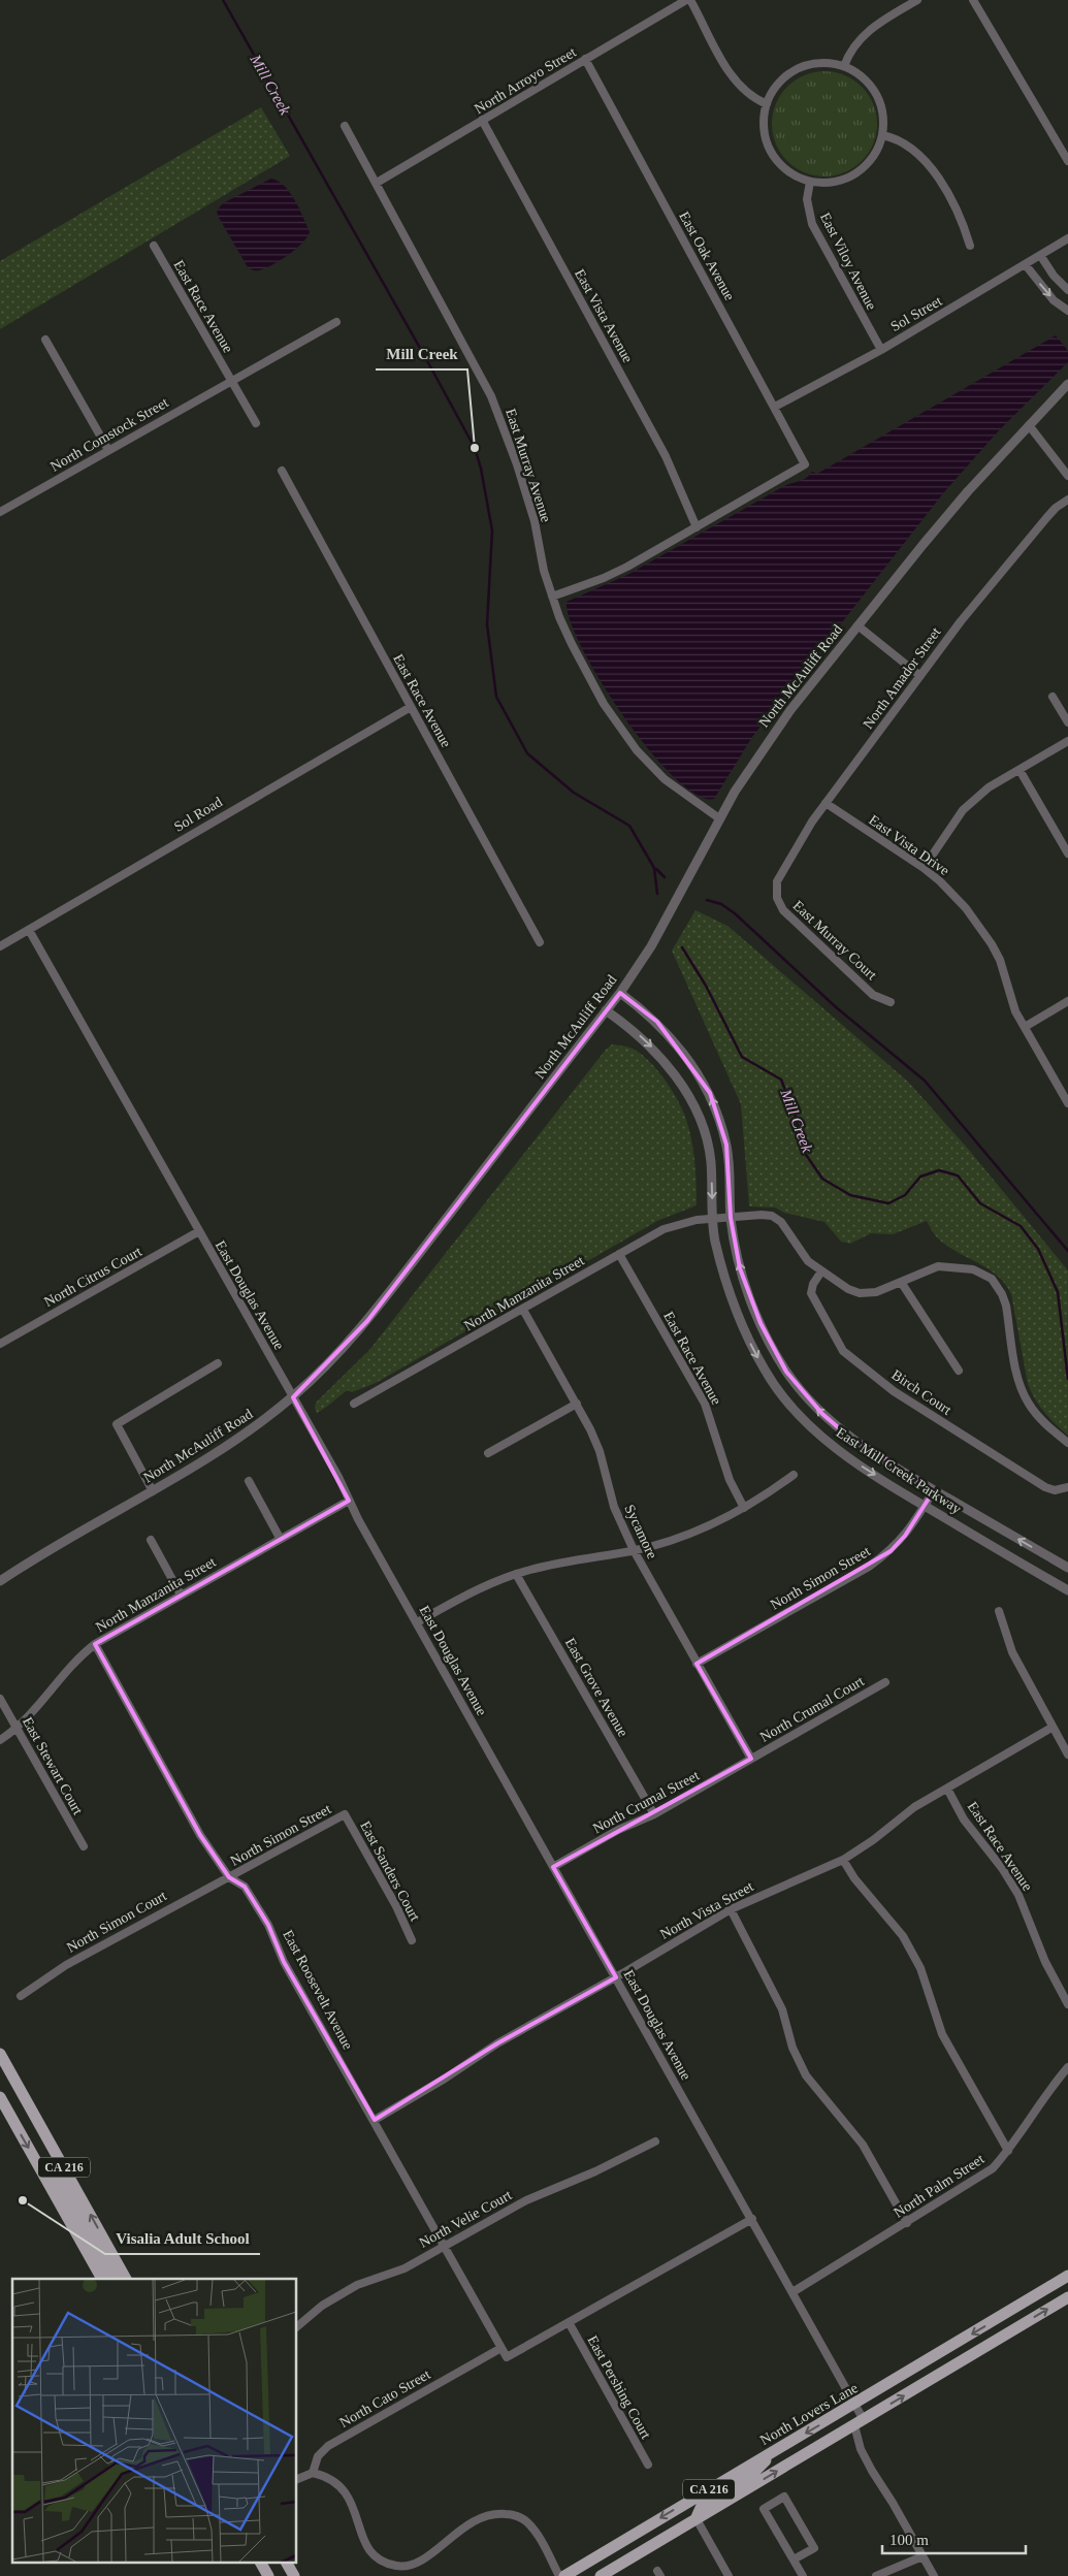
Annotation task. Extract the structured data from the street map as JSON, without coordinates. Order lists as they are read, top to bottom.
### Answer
{
  "streets": {
    "main road": ["CA 216", "North Lovers Lane"],
    "street": [
      "North Arroyo Street",
      "East Oak Avenue",
      "East Viloy Avenue",
      "East Race Avenue",
      "Sol Street",
      "East Vista Avenue",
      "North Comstock Street",
      "East Murray Avenue",
      "North McAuliff Road",
      "North Amador Street",
      "Sol Road",
      "East Vista Drive",
      "East Murray Court",
      "North Citrus Court",
      "North Manzanita Street",
      "East Douglas Avenue",
      "Birch Court",
      "East Mill Creek Parkway",
      "Sycamore",
      "North Simon Street",
      "East Grove Avenue",
      "North Crumal Court",
      "East Stewart Court",
      "North Crumal Street",
      "East Sanders Court",
      "North Vista Street",
      "North Simon Court",
      "East Roosevelt Avenue",
      "North Palm Street",
      "North Velie Court",
      "East Pershing Court",
      "North Cato Street"
    ]
  },
  "crossings": [
    ["North Arroyo Street", "East Oak Avenue"],
    ["North Arroyo Street", "East Vista Avenue"],
    ["North Arroyo Street", "East Murray Avenue"],
    ["East Oak Avenue", "Sol Street"],
    ["East Oak Avenue", "East Vista Avenue"],
    ["East Viloy Avenue", "Sol Street"],
    ["East Race Avenue", "North Comstock Street"],
    ["East Race Avenue", "Sol Road"],
    ["East Race Avenue", "North Manzanita Street"],
    ["East Race Avenue", "North Vista Street"],
    ["East Murray Avenue", "North McAuliff Road"],
    ["North McAuliff Road", "East Douglas Avenue"],
    ["North McAuliff Road", "East Mill Creek Parkway"],
    ["North Amador Street", "East Vista Drive"],
    ["North Amador Street", "East Murray Court"],
    ["Sol Road", "East Douglas Avenue"],
    ["North Citrus Court", "East Douglas Avenue"],
    ["North Manzanita Street", "East Douglas Avenue"],
    ["North Manzanita Street", "Birch Court"],
    ["North Manzanita Street", "East Mill Creek Parkway"],
    ["North Manzanita Street", "Sycamore"],
    ["North Manzanita Street", "East Stewart Court"],
    ["North Manzanita Street", "East Roosevelt Avenue"],
    ["East Douglas Avenue", "North Crumal Street"],
    ["East Douglas Avenue", "North Vista Street"],
    ["East Douglas Avenue", "CA 216"],
    ["East Douglas Avenue", "North Palm Street"],
    ["East Douglas Avenue", "North Lovers Lane"],
    ["East Mill Creek Parkway", "North Simon Street"],
    ["Sycamore", "North Simon Street"],
    ["Sycamore", "North Crumal Court"],
    ["Sycamore", "North Crumal Street"],
    ["North Simon Street", "East Sanders Court"],
    ["North Simon Street", "North Simon Court"],
    ["North Simon Street", "East Roosevelt Avenue"],
    ["East Grove Avenue", "North Crumal Street"],
    ["North Crumal Court", "North Crumal Street"],
    ["North Vista Street", "East Roosevelt Avenue"],
    ["North Simon Court", "East Roosevelt Avenue"],
    ["East Roosevelt Avenue", "North Velie Court"],
    ["East Roosevelt Avenue", "East Pershing Court"],
    ["East Roosevelt Avenue", "North Cato Street"]
  ],
  "water": ["Mill Creek"],
  "places": ["Mill Creek", "Visalia Adult School"],
  "scale_bar": "100 m"
}
